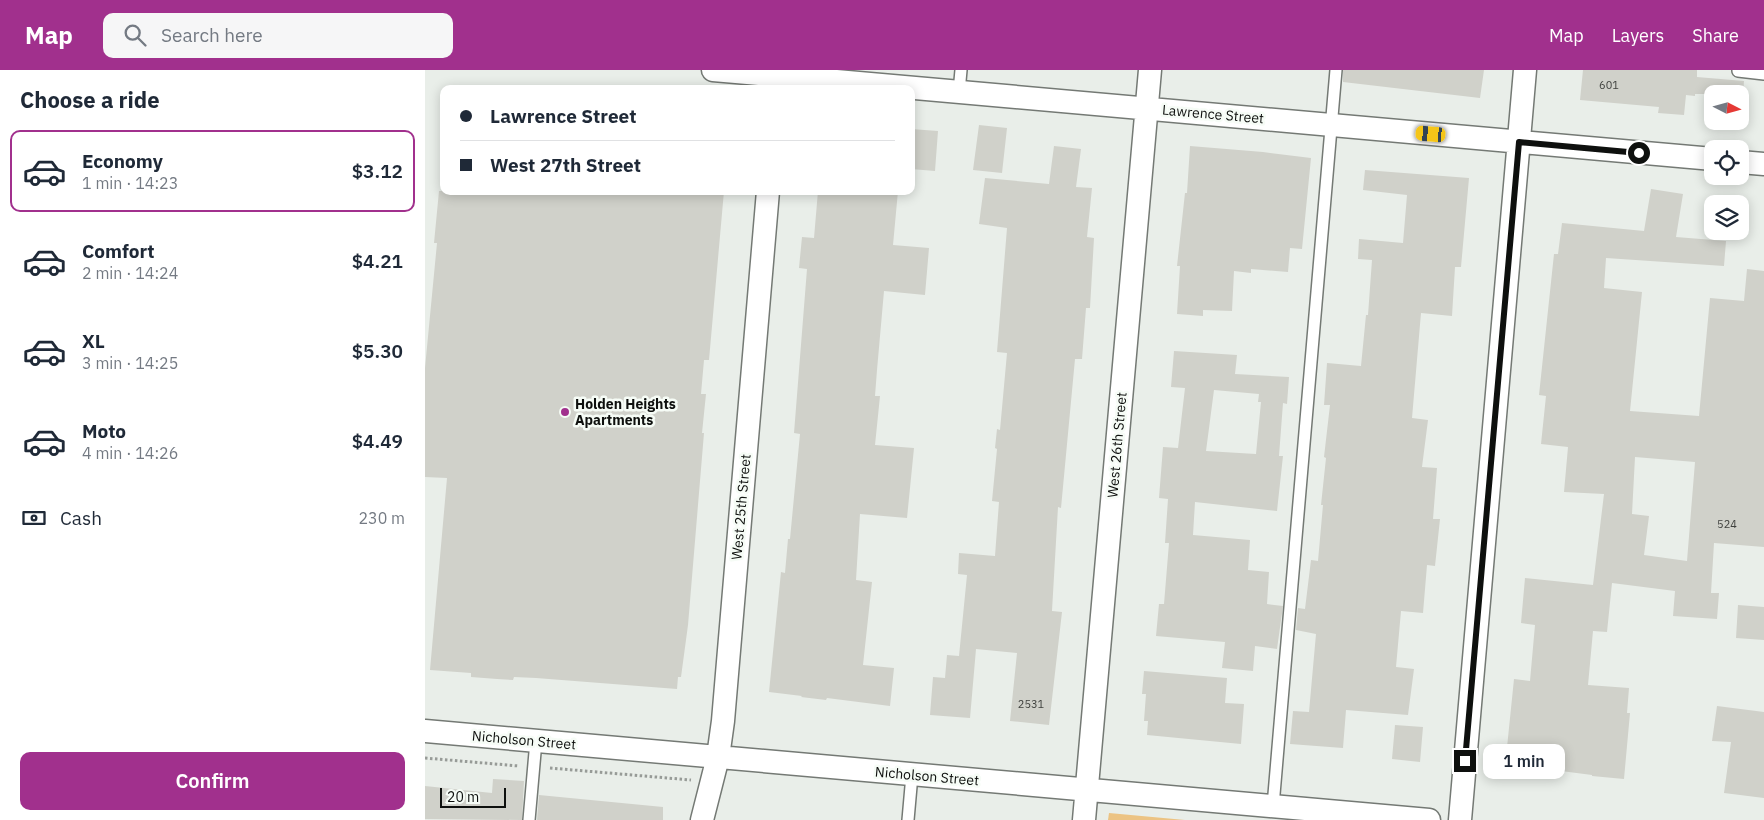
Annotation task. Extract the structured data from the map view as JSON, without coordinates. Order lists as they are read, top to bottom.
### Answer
{
  "streets": {
    "street": [
      "Lawrence Street",
      "West 26th Street",
      "West 25th Street",
      "Nicholson Street"
    ]
  },
  "crossings": [
    ["Lawrence Street", "West 26th Street"],
    ["West 26th Street", "Nicholson Street"],
    ["West 25th Street", "Nicholson Street"]
  ],
  "places": ["Holden Heights Apartments"],
  "house_numbers": ["601", "524", "2531"],
  "scale_bar": "20 m",
  "north": "right",
  "page": {
    "header": "Map",
    "search": "Search here",
    "nav": ["Map", "Layers", "Share"],
    "heading": "Choose a ride",
    "banner": ["Lawrence Street", "West 27th Street"],
    "list": [
      {
        "name": "Economy",
        "note": "1 min · 14:23",
        "value": "$3.12"
      },
      {
        "name": "Comfort",
        "note": "2 min · 14:24",
        "value": "$4.21"
      },
      {
        "name": "XL",
        "note": "3 min · 14:25",
        "value": "$5.30"
      },
      {
        "name": "Moto",
        "note": "4 min · 14:26",
        "value": "$4.49"
      }
    ],
    "pay": ["Cash", "230 m"],
    "buttons": "Confirm",
    "bubble": "1 min",
    "scale": "20 m"
  }
}
